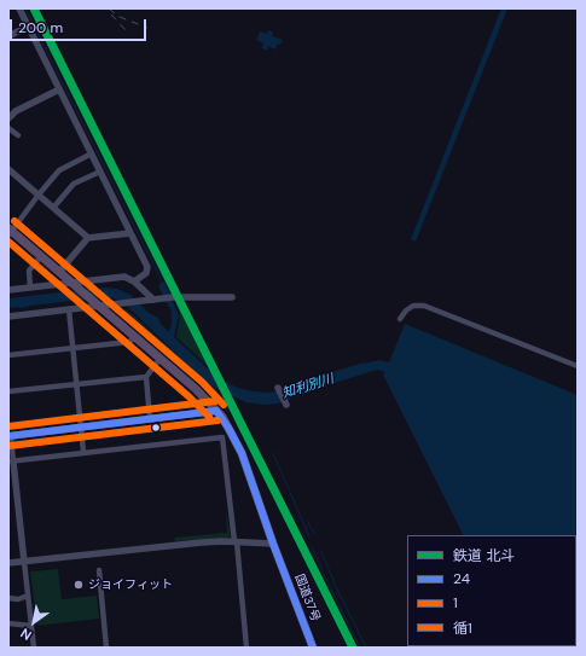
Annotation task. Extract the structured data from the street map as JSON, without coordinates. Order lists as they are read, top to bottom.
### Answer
{
  "streets": {
    "highway": ["国道37号"]
  },
  "water": ["知利別川"],
  "places": ["ジョイフィット"],
  "lines": [
    "rail line 北斗",
    "transit line 循1",
    "transit line 1",
    "transit line 24"
  ],
  "legend": [
    "鉄道 北斗",
    "24",
    "1",
    "循1"
  ],
  "scale_bar": "200 m",
  "north": "bottom left"
}
